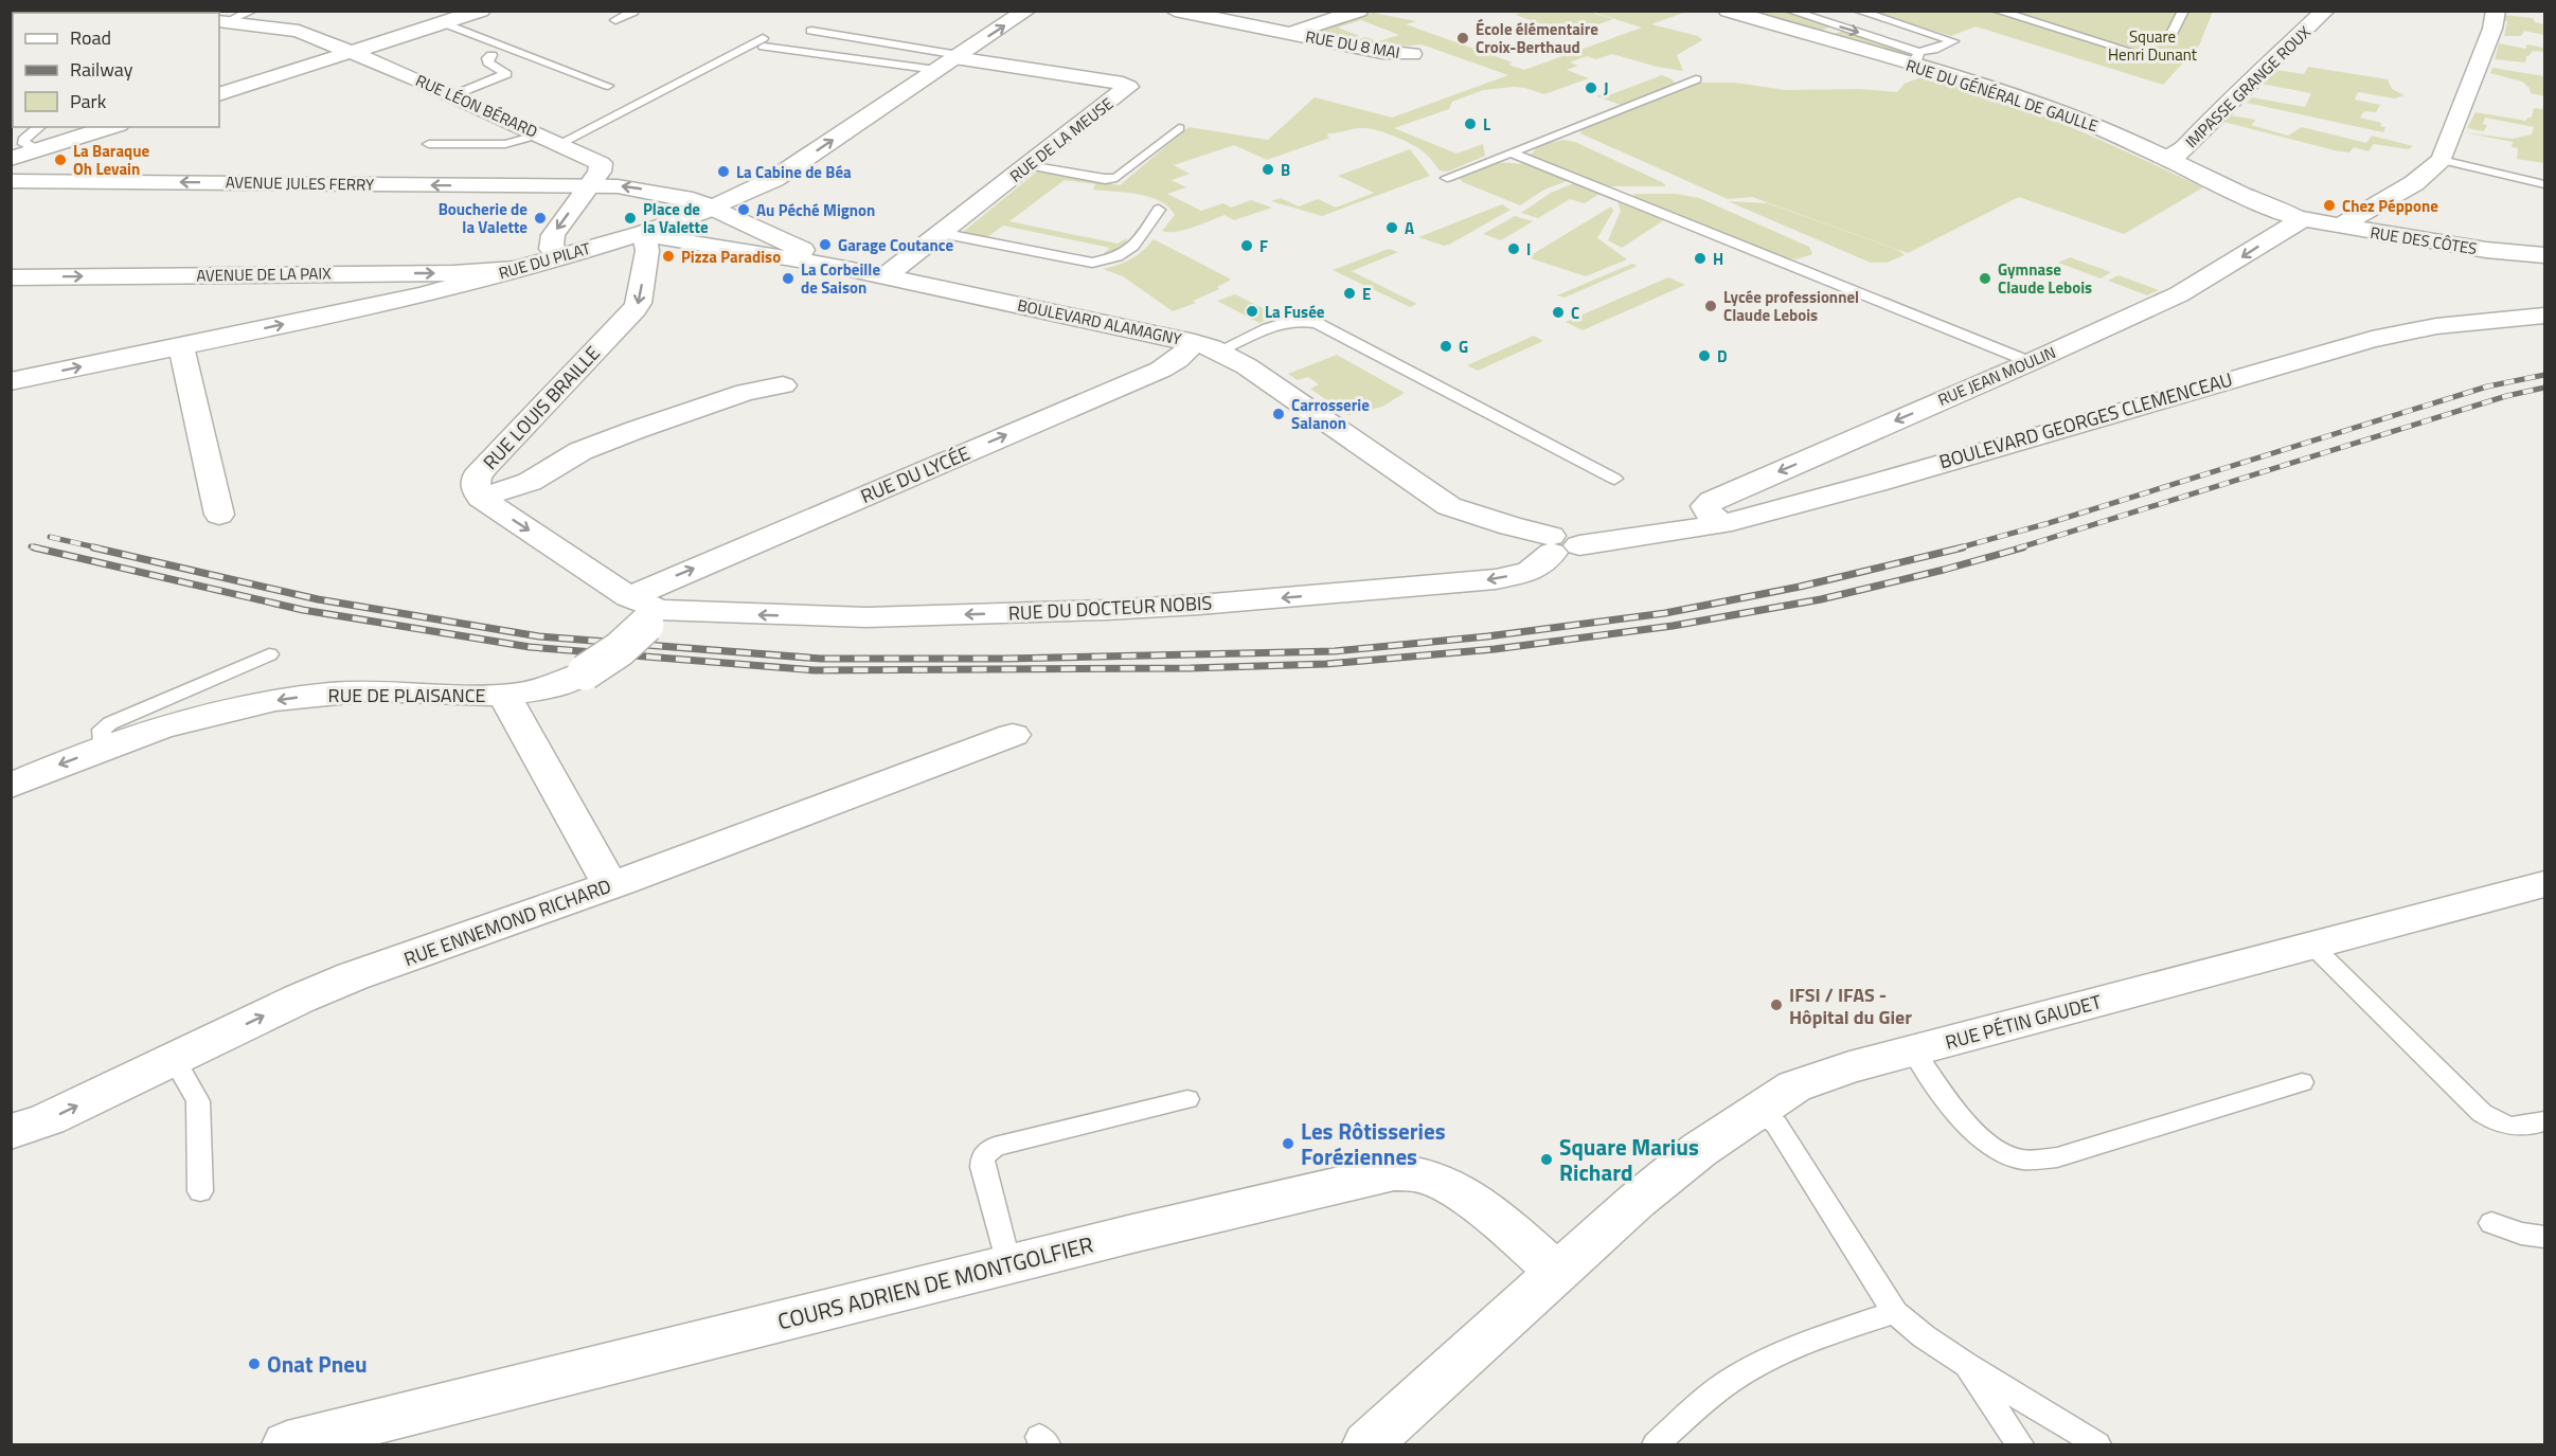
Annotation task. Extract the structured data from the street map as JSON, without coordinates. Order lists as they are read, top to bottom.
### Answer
{
  "streets": {
    "street": [
      "RUE DU 8 MAI",
      "IMPASSE GRANGE ROUX",
      "RUE DU GÉNÉRAL DE GAULLE",
      "RUE LÉON BÉRARD",
      "RUE DE LA MEUSE",
      "AVENUE JULES FERRY",
      "RUE DES CÔTES",
      "RUE DU PILAT",
      "AVENUE DE LA PAIX",
      "BOULEVARD ALAMAGNY",
      "RUE JEAN MOULIN",
      "RUE LOUIS BRAILLE",
      "BOULEVARD GEORGES CLEMENCEAU",
      "RUE DU LYCÉE",
      "RUE DU DOCTEUR NOBIS",
      "RUE DE PLAISANCE",
      "RUE ENNEMOND RICHARD",
      "RUE PÉTIN GAUDET",
      "COURS ADRIEN DE MONTGOLFIER"
    ]
  },
  "crossings": [
    ["IMPASSE GRANGE ROUX", "RUE DU GÉNÉRAL DE GAULLE"],
    ["RUE DU GÉNÉRAL DE GAULLE", "RUE DES CÔTES"],
    ["RUE DU GÉNÉRAL DE GAULLE", "RUE JEAN MOULIN"],
    ["RUE LÉON BÉRARD", "AVENUE JULES FERRY"],
    ["RUE DE LA MEUSE", "RUE DU PILAT"],
    ["RUE DE LA MEUSE", "BOULEVARD ALAMAGNY"],
    ["AVENUE JULES FERRY", "RUE DU PILAT"],
    ["AVENUE JULES FERRY", "BOULEVARD ALAMAGNY"],
    ["RUE DES CÔTES", "RUE JEAN MOULIN"],
    ["RUE DU PILAT", "AVENUE DE LA PAIX"],
    ["RUE DU PILAT", "BOULEVARD ALAMAGNY"],
    ["RUE DU PILAT", "RUE LOUIS BRAILLE"],
    ["BOULEVARD ALAMAGNY", "RUE LOUIS BRAILLE"],
    ["BOULEVARD ALAMAGNY", "BOULEVARD GEORGES CLEMENCEAU"],
    ["BOULEVARD ALAMAGNY", "RUE DU LYCÉE"],
    ["BOULEVARD ALAMAGNY", "RUE DU DOCTEUR NOBIS"],
    ["RUE JEAN MOULIN", "BOULEVARD GEORGES CLEMENCEAU"],
    ["RUE LOUIS BRAILLE", "RUE DU LYCÉE"],
    ["RUE LOUIS BRAILLE", "RUE DU DOCTEUR NOBIS"],
    ["RUE LOUIS BRAILLE", "RUE DE PLAISANCE"],
    ["BOULEVARD GEORGES CLEMENCEAU", "RUE DU DOCTEUR NOBIS"],
    ["RUE DU DOCTEUR NOBIS", "RUE DE PLAISANCE"],
    ["RUE PÉTIN GAUDET", "COURS ADRIEN DE MONTGOLFIER"]
  ],
  "one_way": [
    "RUE JEAN MOULIN",
    "RUE DU DOCTEUR NOBIS",
    "RUE DE PLAISANCE",
    "RUE ENNEMOND RICHARD"
  ],
  "parks": ["Square Henri Dunant"],
  "places": [
    "École élémentaire Croix-Berthaud",
    "J",
    "L",
    "La Baraque Oh Levain",
    "B",
    "La Cabine de Béa",
    "Chez Péppone",
    "Au Péché Mignon",
    "Boucherie de la Valette",
    "Place de la Valette",
    "A",
    "Garage Coutance",
    "F",
    "I",
    "Pizza Paradiso",
    "H",
    "La Corbeille de Saison",
    "Gymnase Claude Lebois",
    "E",
    "Lycée professionnel Claude Lebois",
    "La Fusée",
    "C",
    "G",
    "D",
    "Carrosserie Salanon",
    "IFSI / IFAS - Hôpital du Gier",
    "Les Rôtisseries Foréziennes",
    "Square Marius Richard",
    "Onat Pneu"
  ],
  "legend": ["Road", "Railway", "Park"]
}
